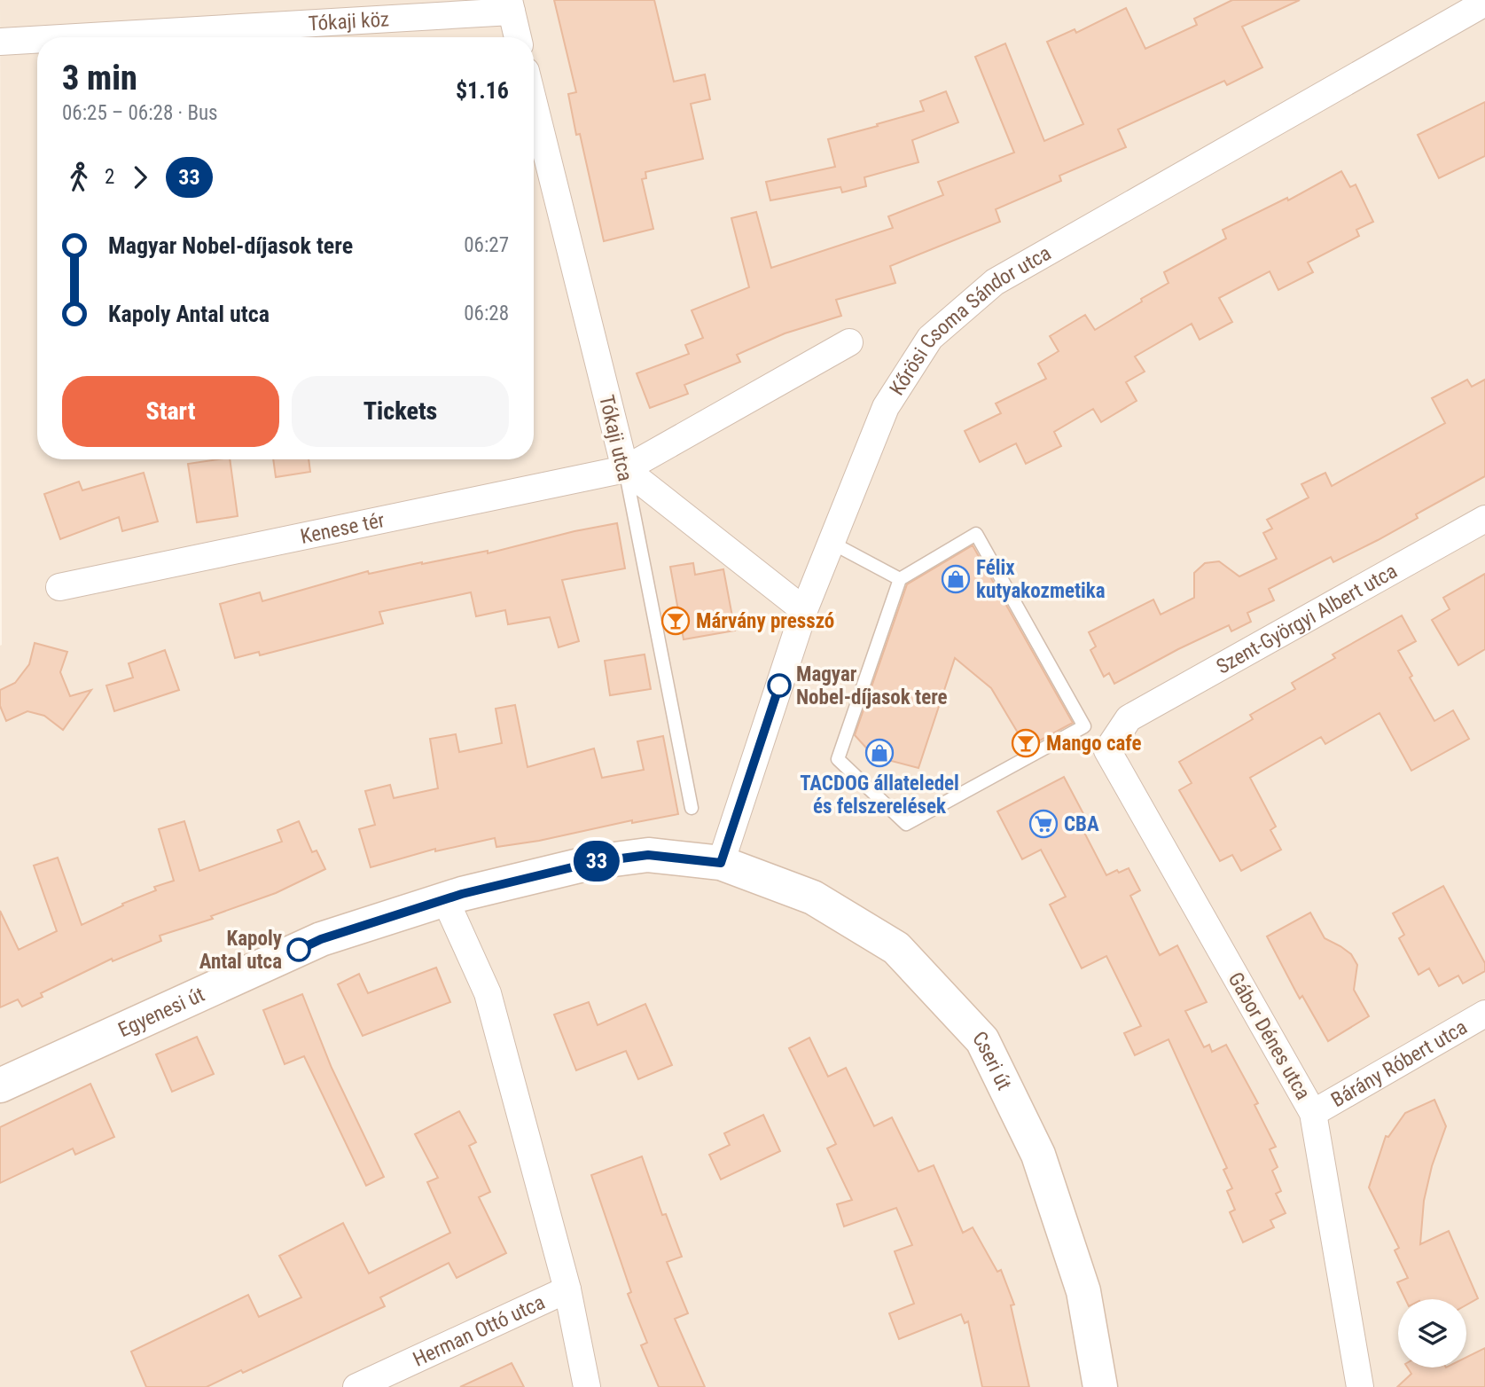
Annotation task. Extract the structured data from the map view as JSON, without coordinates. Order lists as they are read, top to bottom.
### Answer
{
  "streets": {
    "street": [
      "Tókaji köz",
      "Kőrösi Csoma Sándor utca",
      "Tókaji utca",
      "Kenese tér",
      "Szent-Györgyi Albert utca",
      "Egyenesi út",
      "Gábor Dénes utca",
      "Cseri út",
      "Bárány Róbert utca",
      "Herman Ottó utca"
    ]
  },
  "crossings": [
    ["Kőrösi Csoma Sándor utca", "Egyenesi út"],
    ["Kőrösi Csoma Sándor utca", "Cseri út"],
    ["Tókaji utca", "Kenese tér"],
    ["Szent-Györgyi Albert utca", "Gábor Dénes utca"],
    ["Egyenesi út", "Cseri út"],
    ["Gábor Dénes utca", "Bárány Róbert utca"]
  ],
  "places": {
    "shop": ["Félix kutyakozmetika", "TACDOG állateledel és felszerelések"],
    "bar": ["Márvány presszó", "Mango cafe"],
    "other": ["Magyar Nobel-díjasok tere", "Kapoly Antal utca"],
    "supermarket": ["CBA"]
  },
  "lines": ["bus line 33"],
  "page": {
    "on_map": "33",
    "heading": ["3 min", "06:25 – 06:28 · Bus", "$1.16"],
    "legs": ["2", "33"],
    "list": [
      {
        "name": "Magyar Nobel-díjasok tere",
        "value": "06:27"
      },
      {
        "name": "Kapoly Antal utca",
        "value": "06:28"
      }
    ],
    "buttons": ["Start", "Tickets"]
  }
}
